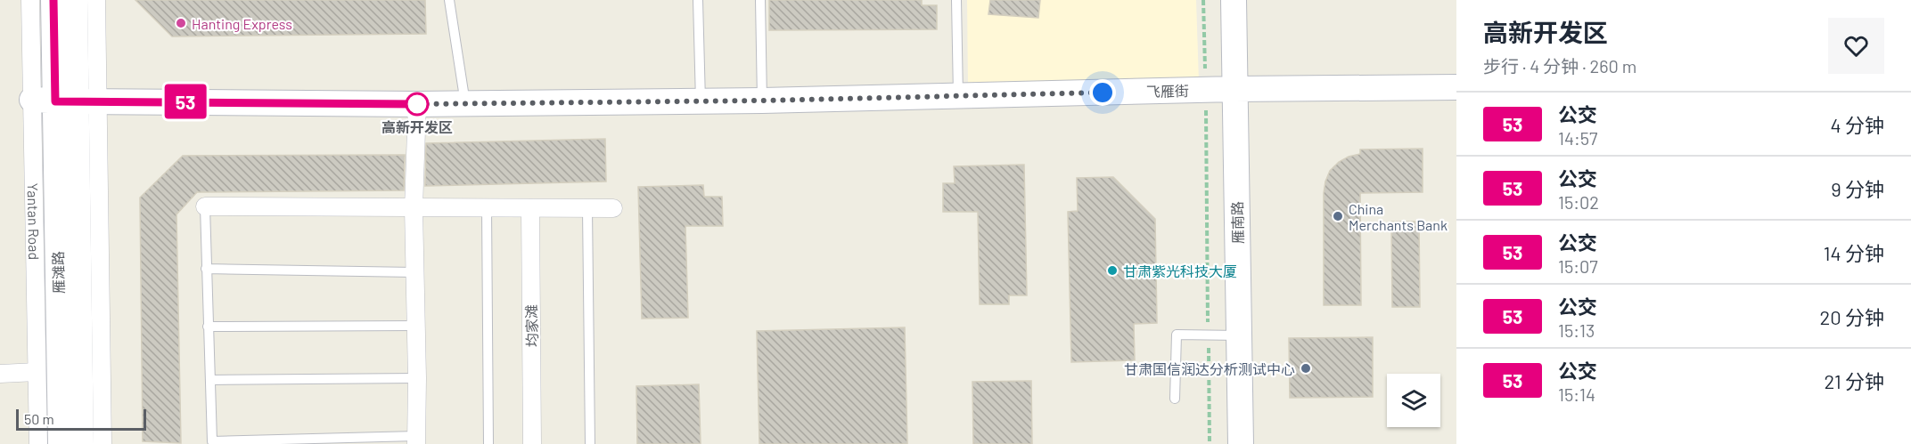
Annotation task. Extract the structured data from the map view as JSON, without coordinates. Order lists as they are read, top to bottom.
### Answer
{
  "streets": {
    "main road": [
      "飞雁街",
      "Yantan Road",
      "雁南路",
      "雁滩路"
    ],
    "street": ["均家滩"]
  },
  "crossings": [
    ["飞雁街", "Yantan Road"],
    ["飞雁街", "雁南路"],
    ["飞雁街", "雁滩路"],
    ["Yantan Road", "雁滩路"]
  ],
  "places": [
    "Hanting Express",
    "高新开发区",
    "China Merchants Bank",
    "甘肃紫光科技大厦",
    "甘肃国信润达分析测试中心"
  ],
  "lines": ["bus line 53"],
  "scale_bar": "50 m",
  "page": {
    "on_map": "53",
    "heading": ["高新开发区", "步行 · 4 分钟 · 260 m"],
    "list": [
      {
        "mark": "53",
        "name": "公交",
        "note": "14:57",
        "value": "4 分钟"
      },
      {
        "mark": "53",
        "name": "公交",
        "note": "15:02",
        "value": "9 分钟"
      },
      {
        "mark": "53",
        "name": "公交",
        "note": "15:07",
        "value": "14 分钟"
      },
      {
        "mark": "53",
        "name": "公交",
        "note": "15:13",
        "value": "20 分钟"
      },
      {
        "mark": "53",
        "name": "公交",
        "note": "15:14",
        "value": "21 分钟"
      }
    ],
    "scale": "50 m"
  }
}
